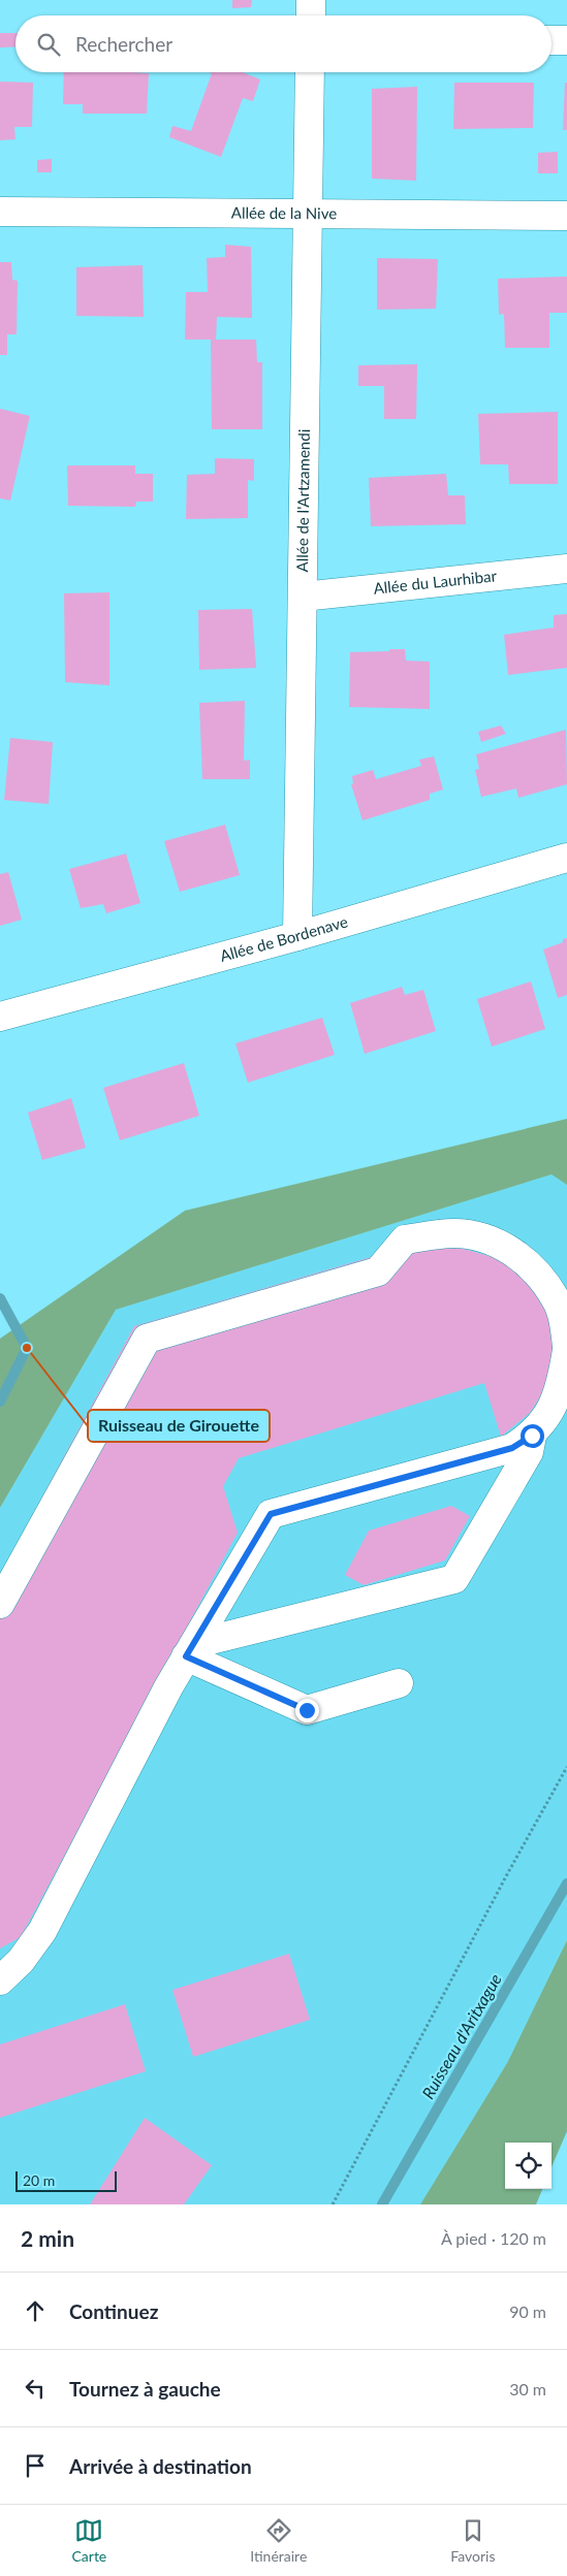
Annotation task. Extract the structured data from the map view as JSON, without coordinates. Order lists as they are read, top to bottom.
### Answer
{
  "streets": {
    "street": [
      "Allée de la Nive",
      "Allée de l'Artzamendi",
      "Allée du Laurhibar",
      "Allée de Bordenave"
    ]
  },
  "crossings": [
    ["Allée de la Nive", "Allée de l'Artzamendi"],
    ["Allée de l'Artzamendi", "Allée du Laurhibar"],
    ["Allée de l'Artzamendi", "Allée de Bordenave"]
  ],
  "water": ["Ruisseau d'Aritxague"],
  "places": ["Ruisseau de Girouette"],
  "scale_bar": "20 m",
  "page": {
    "search": "Rechercher",
    "scale": "20 m",
    "heading": ["2 min", "À pied · 120 m"],
    "list": [
      ["Continuez", "90 m"],
      ["Tournez à gauche", "30 m"],
      "Arrivée à destination"
    ],
    "nav": ["Carte", "Itinéraire", "Favoris"]
  }
}
